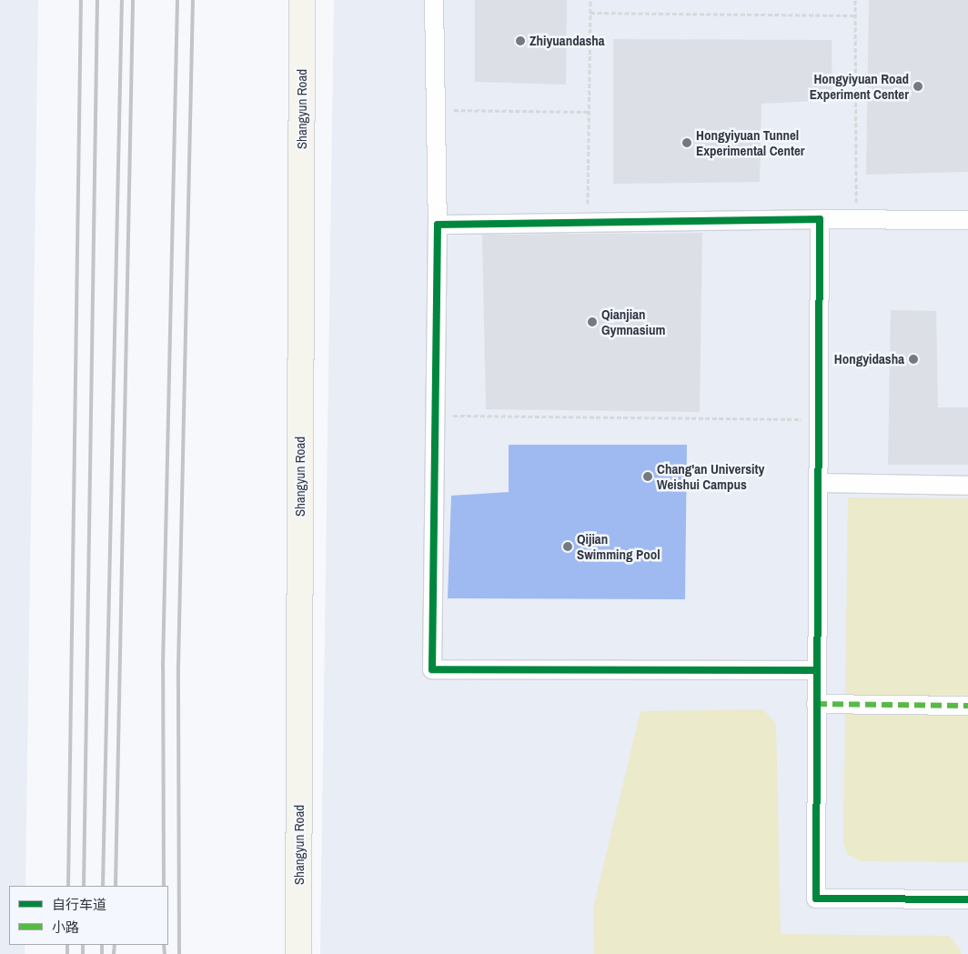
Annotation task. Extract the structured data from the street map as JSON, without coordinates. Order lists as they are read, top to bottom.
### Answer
{
  "streets": {
    "street": ["Shangyun Road"]
  },
  "places": [
    "Zhiyuandasha",
    "Hongyiyuan Road Experiment Center",
    "Hongyiyuan Tunnel Experimental Center",
    "Qianjian Gymnasium",
    "Hongyidasha",
    "Chang'an University Weishui Campus",
    "Qijian Swimming Pool"
  ],
  "legend": ["自行车道", "小路"]
}
